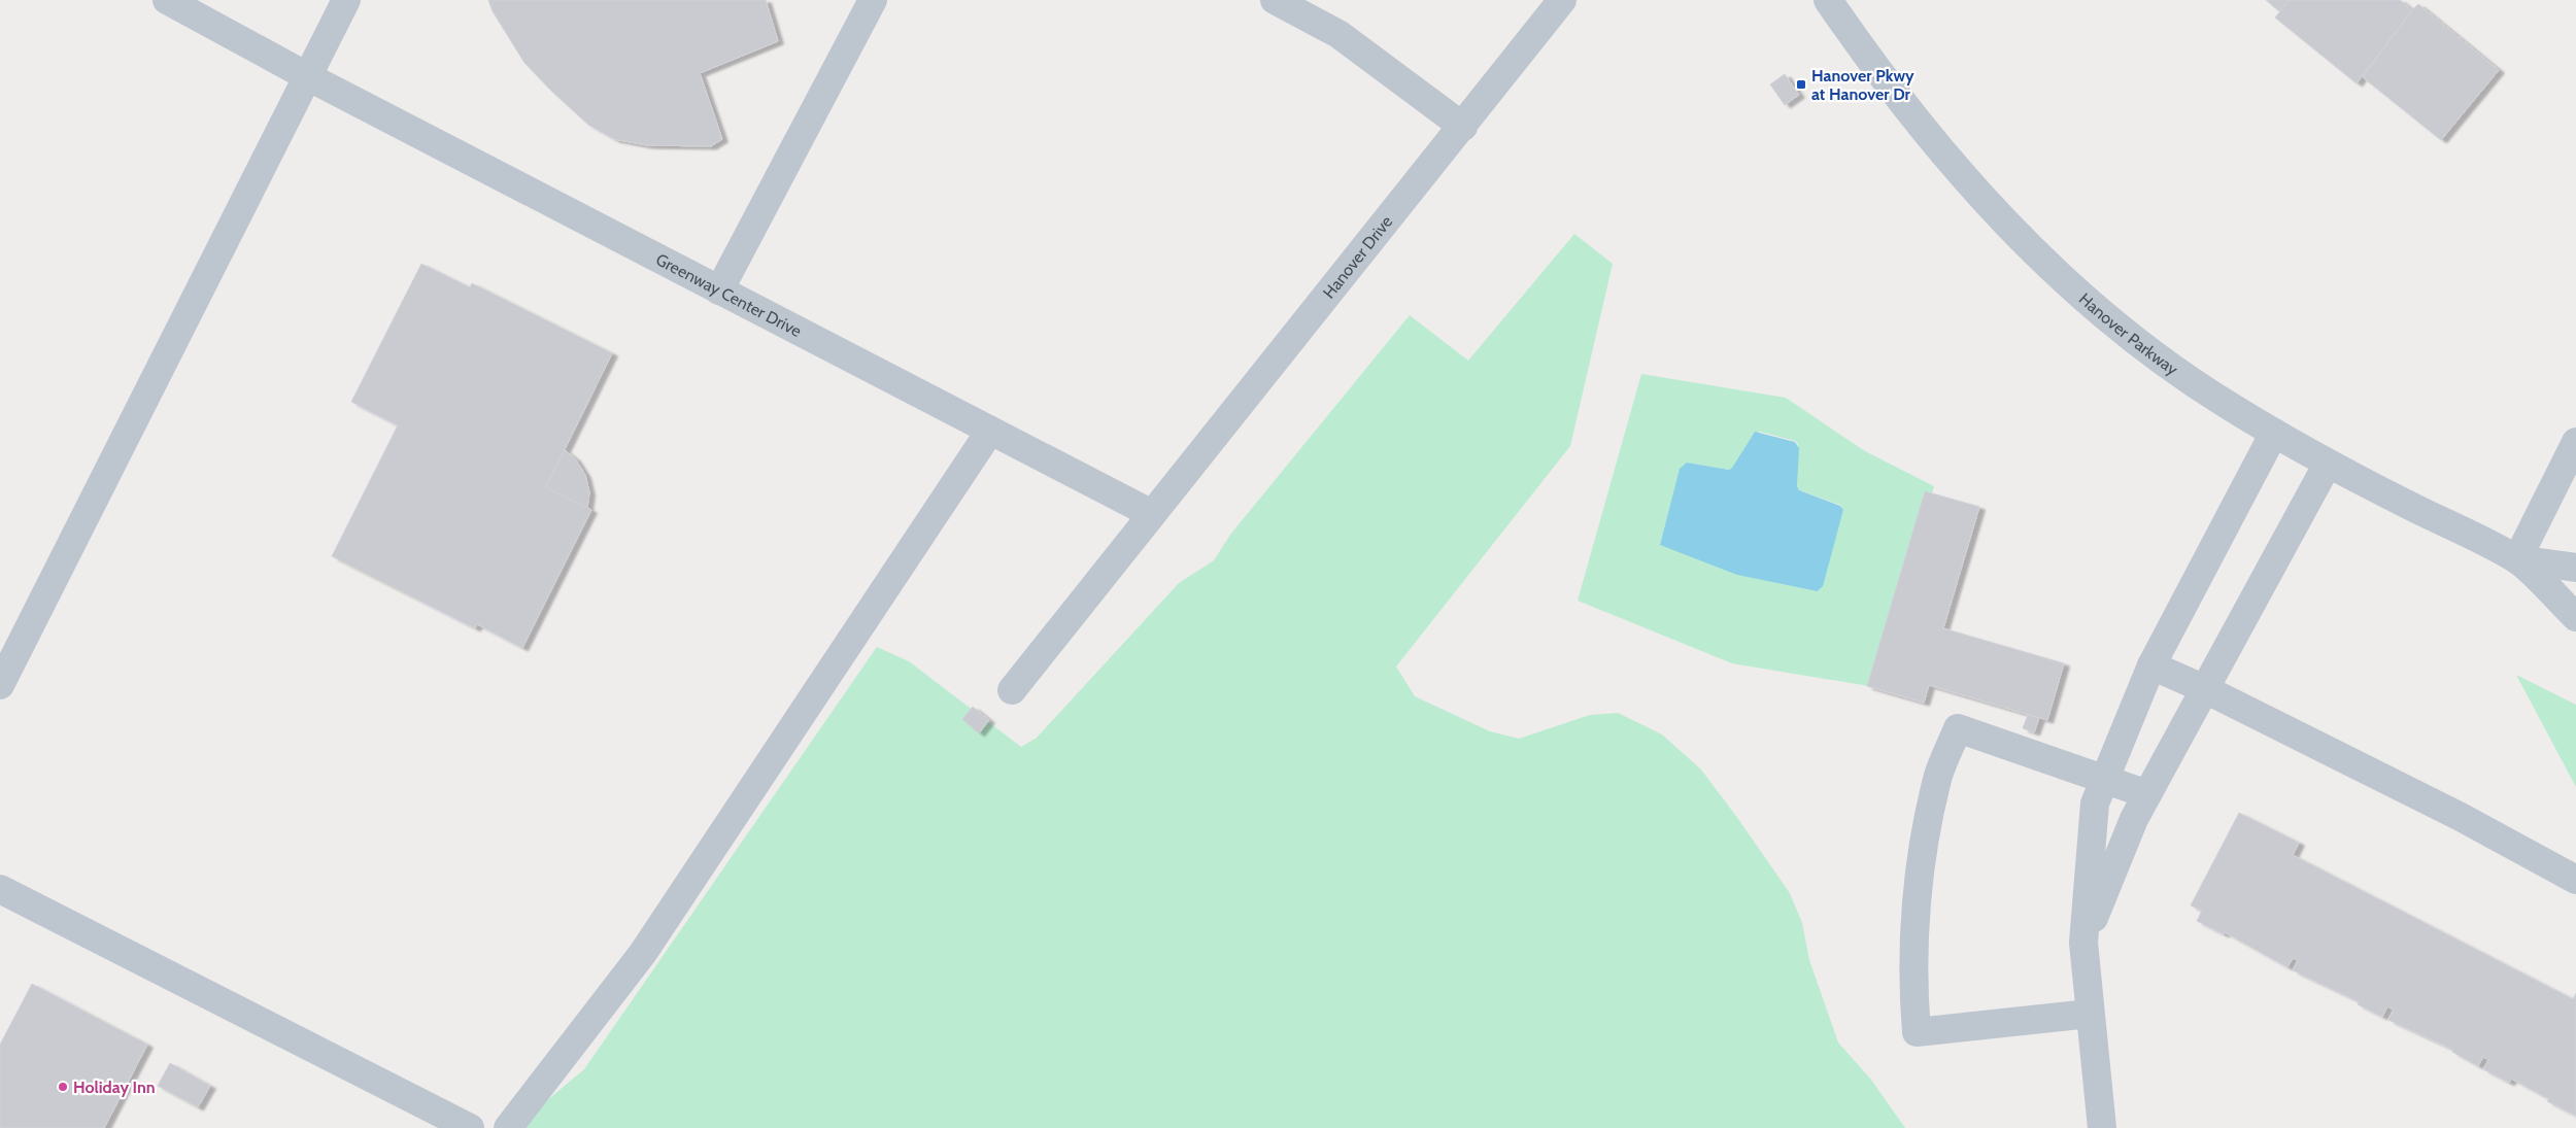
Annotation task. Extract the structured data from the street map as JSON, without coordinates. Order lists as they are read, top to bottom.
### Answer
{
  "streets": {
    "street": ["Hanover Drive", "Greenway Center Drive", "Hanover Parkway"]
  },
  "crossings": [
    ["Hanover Drive", "Greenway Center Drive"]
  ],
  "places": {
    "transit": ["Hanover Pkwy at Hanover Dr"],
    "other": ["Holiday Inn"]
  }
}
